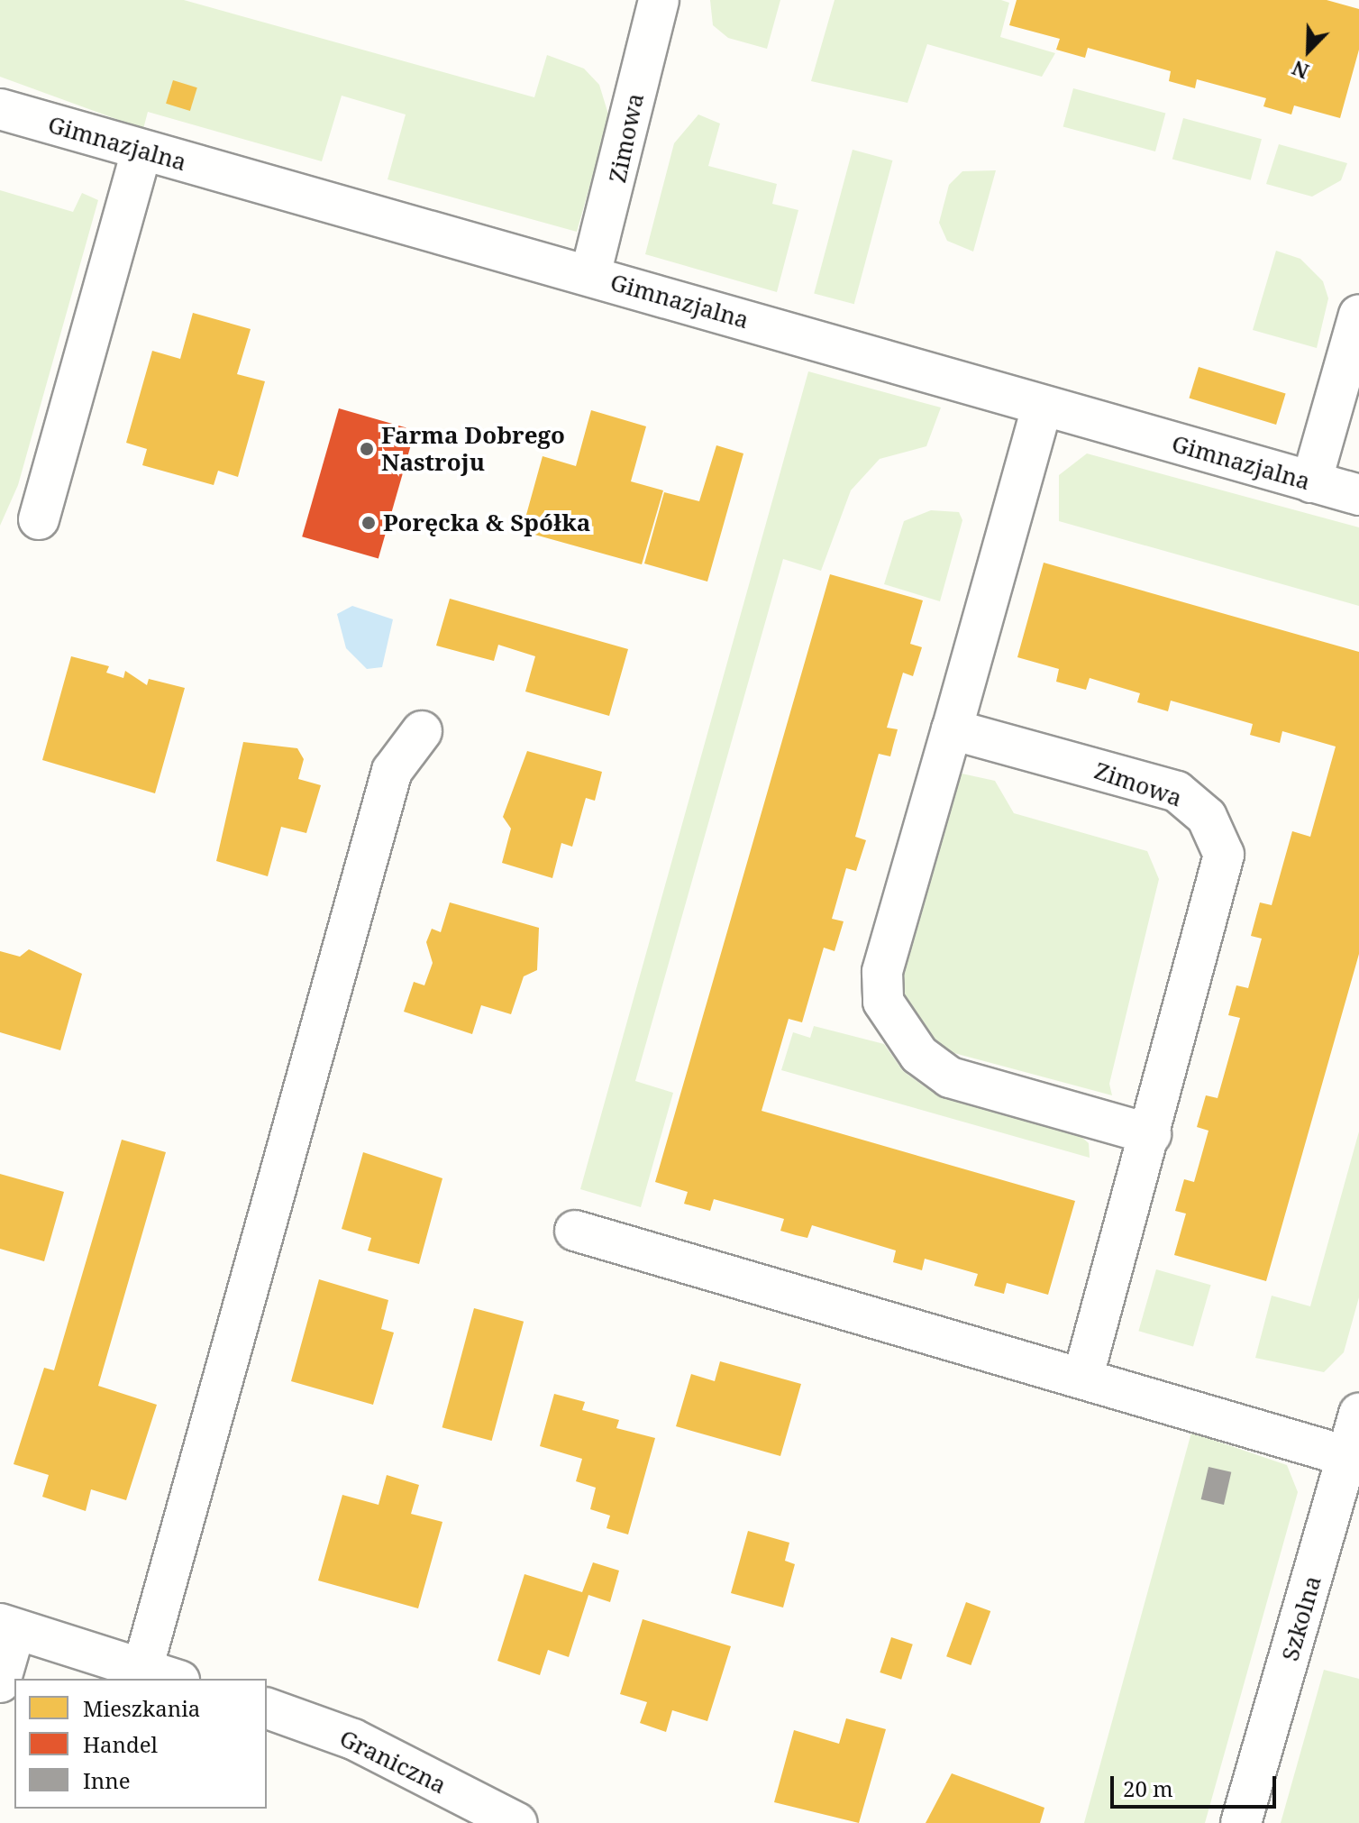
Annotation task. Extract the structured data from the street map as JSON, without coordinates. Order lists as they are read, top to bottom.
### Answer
{
  "streets": {
    "street": [
      "Zimowa",
      "Gimnazjalna",
      "Szkolna",
      "Graniczna"
    ]
  },
  "crossings": [
    ["Zimowa", "Gimnazjalna"]
  ],
  "places": ["Farma Dobrego Nastroju", "Poręcka & Spółka"],
  "legend": ["Mieszkania", "Handel", "Inne"],
  "scale_bar": "20 m",
  "north": "bottom left"
}
